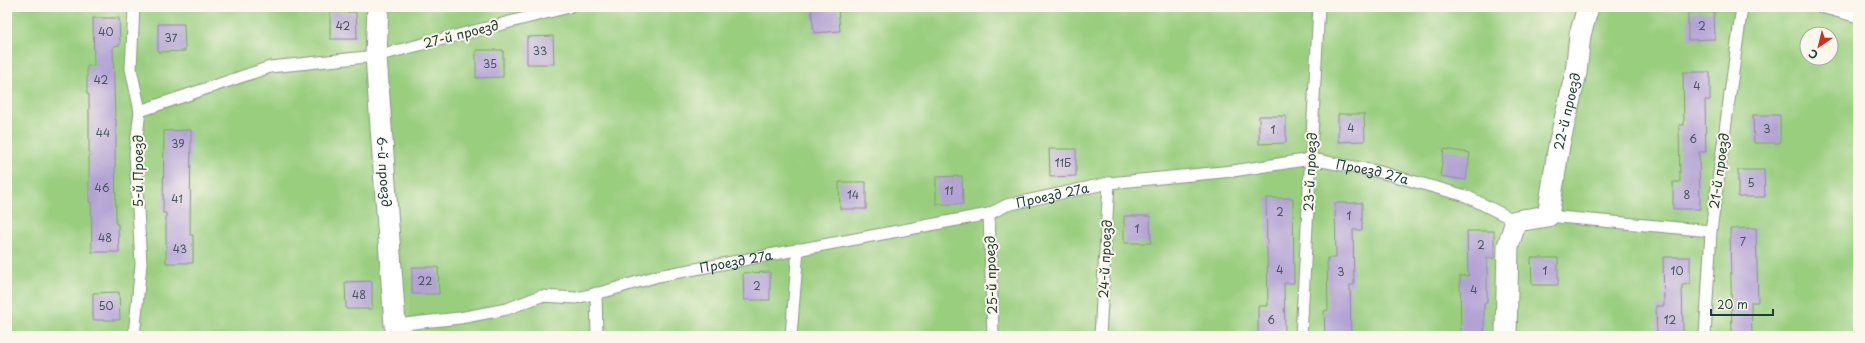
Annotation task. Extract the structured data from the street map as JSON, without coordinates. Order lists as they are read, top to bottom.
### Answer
{
  "streets": {
    "street": ["22-й проезд", "6-й проезд"],
    "lane": [
      "27-й проезд",
      "5-й Проезд",
      "21-й проезд",
      "23-й проезд",
      "Проезд 27а",
      "24-й проезд",
      "25-й проезд"
    ]
  },
  "crossings": [
    ["27-й проезд", "5-й Проезд"],
    ["27-й проезд", "6-й проезд"],
    ["6-й проезд", "Проезд 27а"],
    ["23-й проезд", "Проезд 27а"],
    ["Проезд 27а", "24-й проезд"],
    ["Проезд 27а", "25-й проезд"]
  ],
  "house_numbers": [
    "42",
    "2",
    "40",
    "37",
    "33",
    "35",
    "42",
    "4",
    "4",
    "3",
    "1",
    "44",
    "6",
    "39",
    "11Б",
    "5",
    "46",
    "11",
    "14",
    "8",
    "41",
    "2",
    "1",
    "1",
    "48",
    "7",
    "2",
    "43",
    "4",
    "1",
    "10",
    "3",
    "22",
    "2",
    "4",
    "48",
    "50",
    "6",
    "12"
  ],
  "scale_bar": "20 m",
  "north": "bottom left"
}
